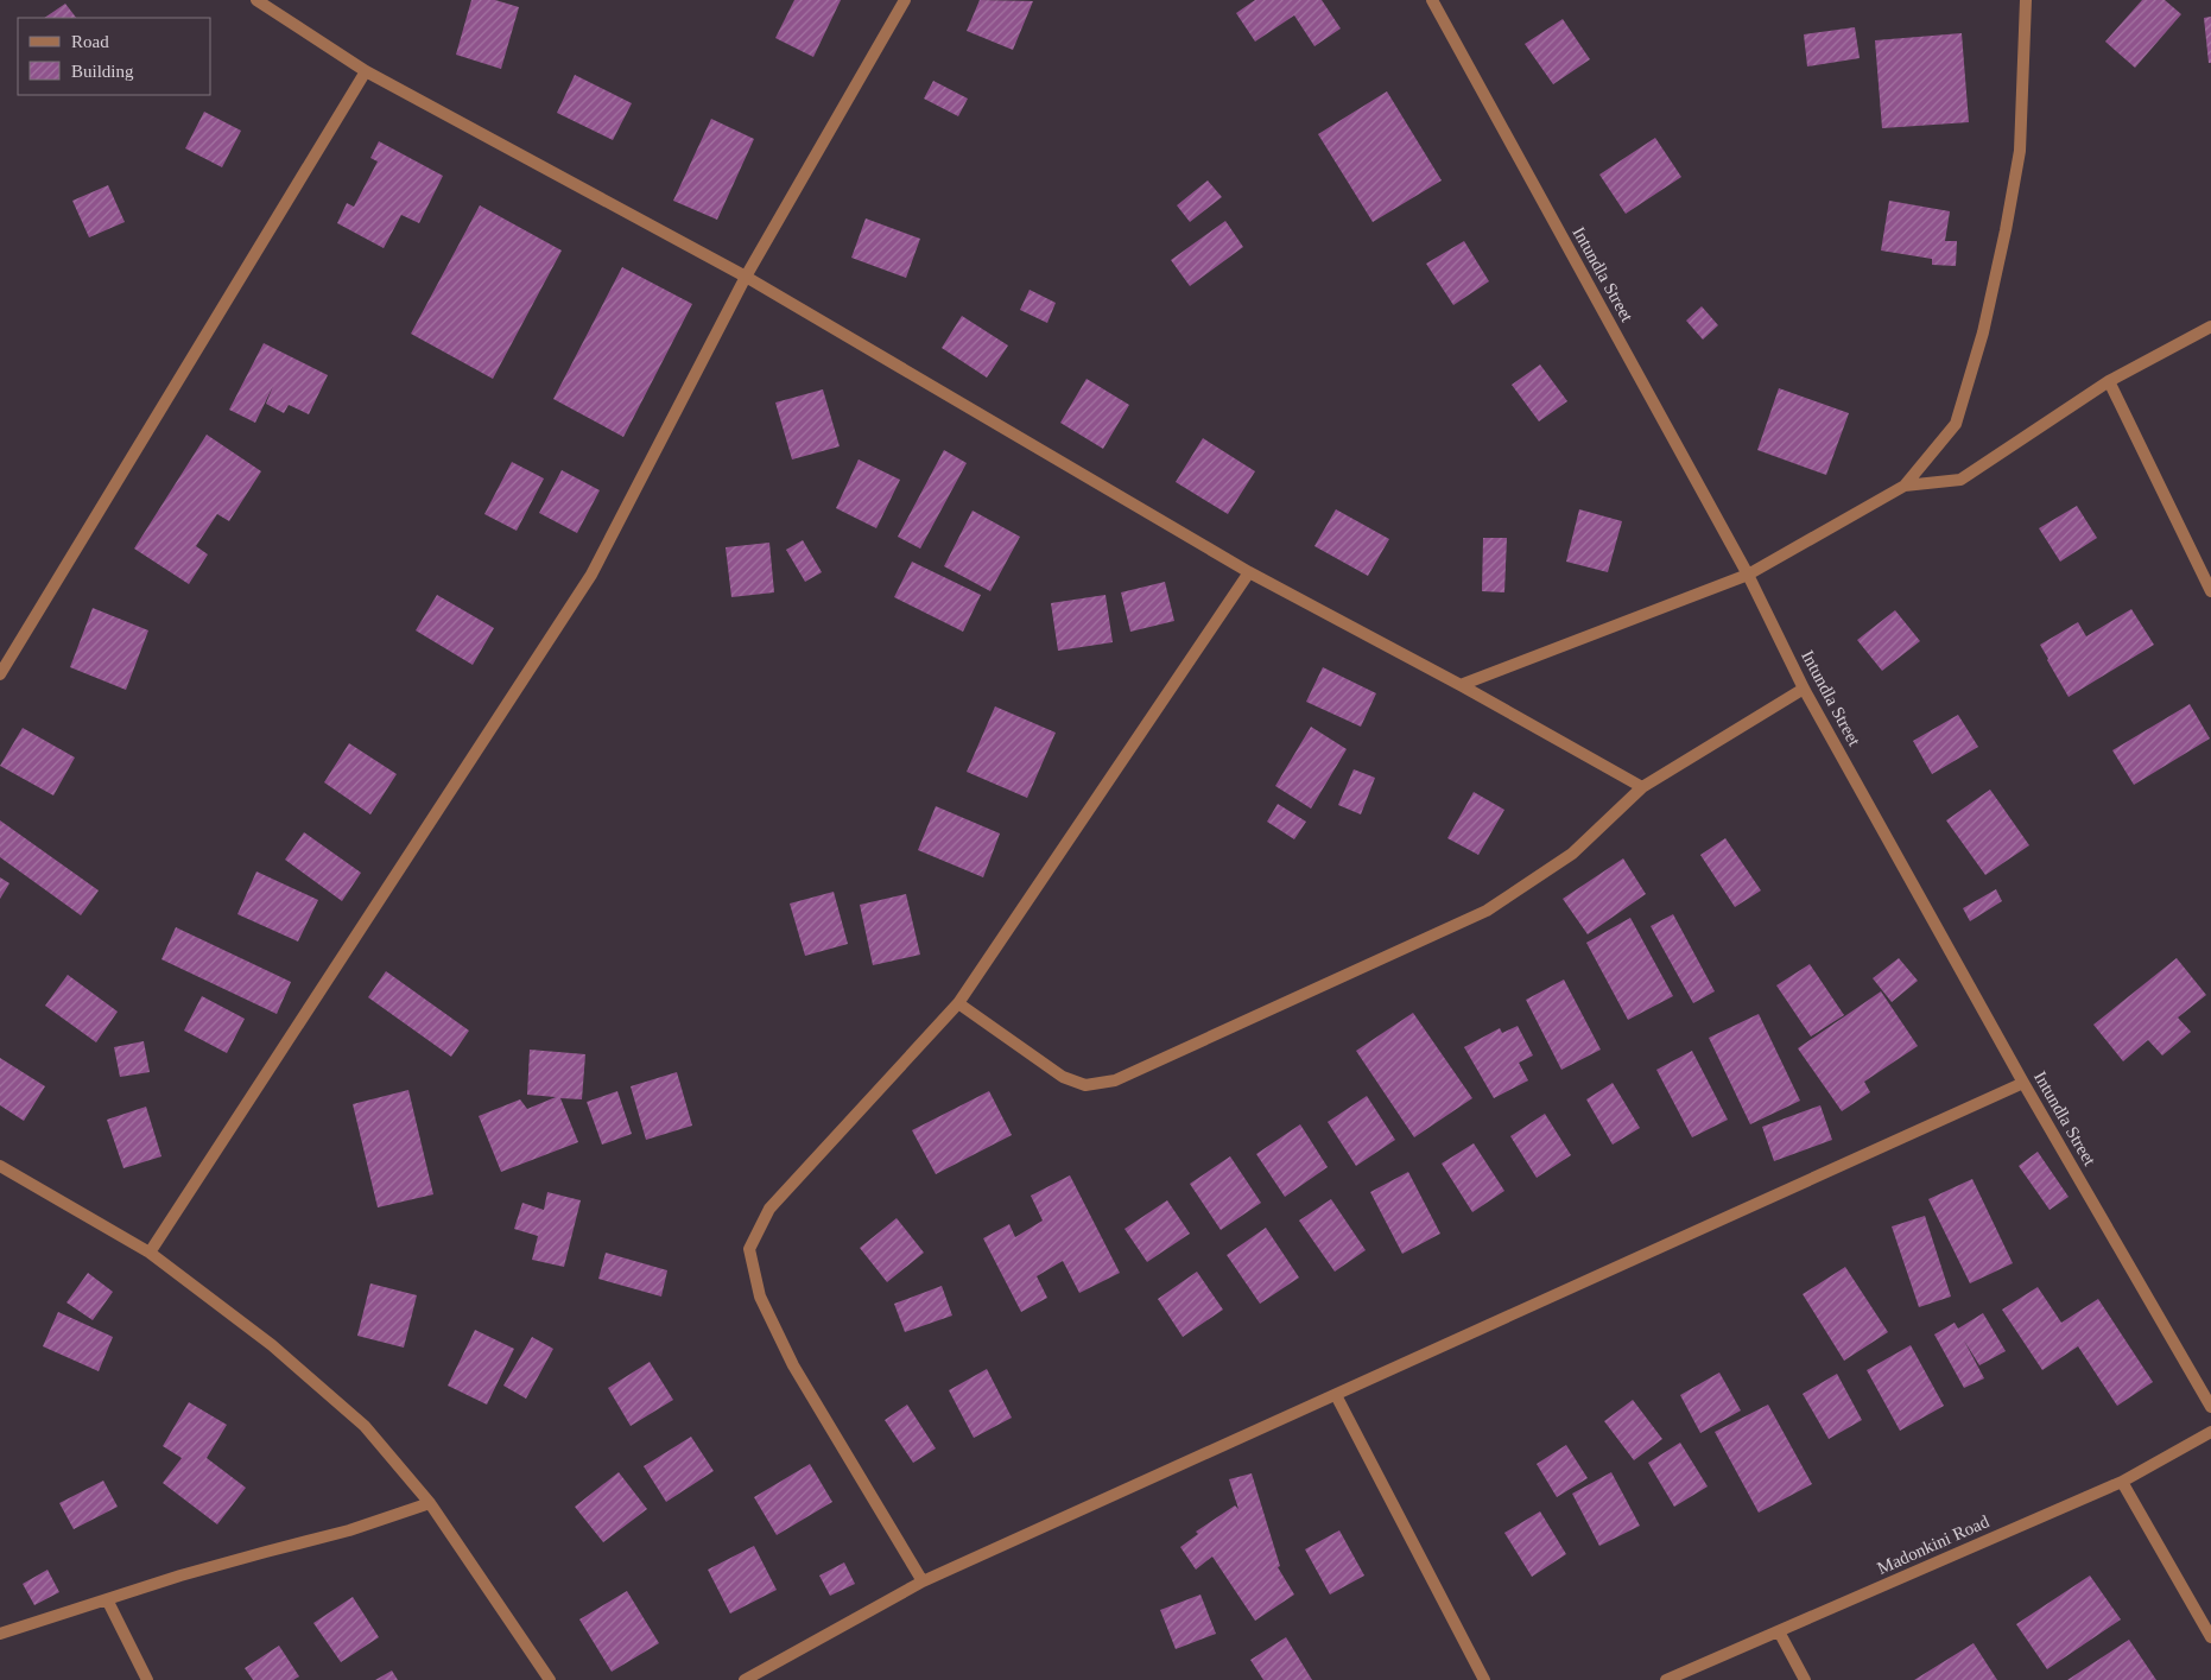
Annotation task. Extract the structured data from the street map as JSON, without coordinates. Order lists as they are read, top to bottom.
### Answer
{
  "streets": {
    "street": ["Intundla Street", "Madonkini Road"]
  },
  "legend": ["Road", "Building"]
}
